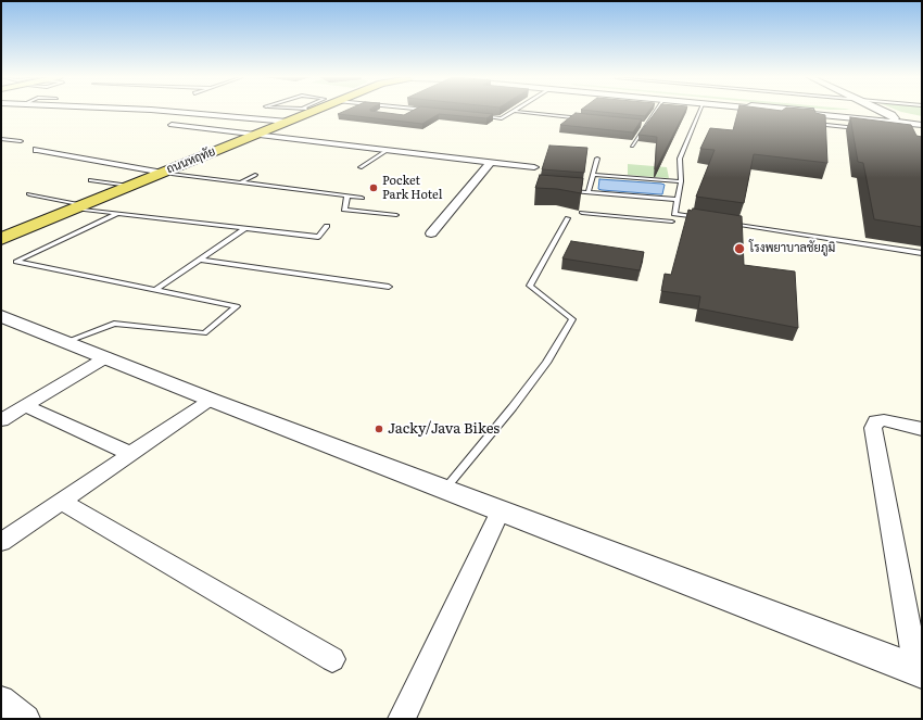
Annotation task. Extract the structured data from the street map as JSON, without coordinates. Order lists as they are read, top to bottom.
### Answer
{
  "streets": {
    "main road": ["ถนนหฤทัย"]
  },
  "places": ["Pocket Park Hotel", "โรงพยาบาลชัยภูมิ", "Jacky/Java Bikes"]
}
